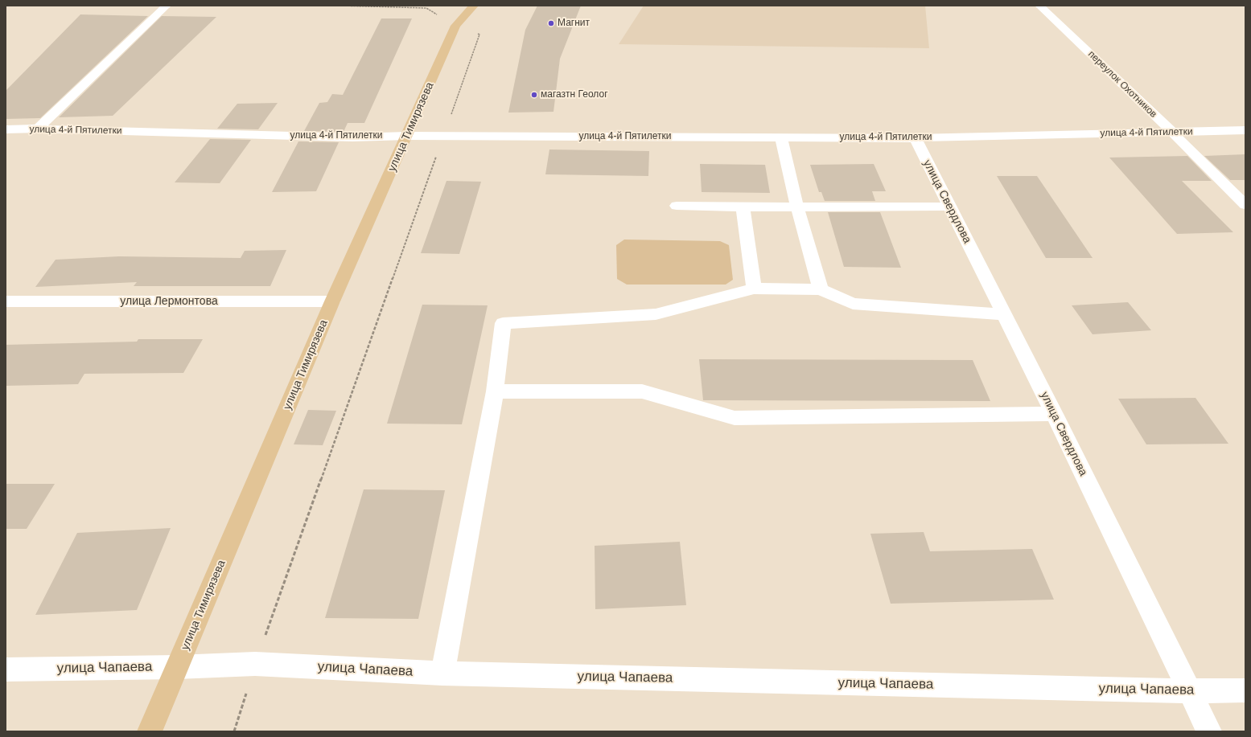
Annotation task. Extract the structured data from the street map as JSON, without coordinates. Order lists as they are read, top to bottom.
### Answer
{
  "streets": {
    "main road": ["улица Тимирязева"],
    "street": [
      "переулок Охотников",
      "улица 4-й Пятилетки",
      "улица Свердлова",
      "улица Лермонтова",
      "улица Чапаева"
    ]
  },
  "crossings": [
    ["переулок Охотников", "улица 4-й Пятилетки"],
    ["улица Тимирязева", "улица 4-й Пятилетки"],
    ["улица Тимирязева", "улица Лермонтова"],
    ["улица Тимирязева", "улица Чапаева"],
    ["улица 4-й Пятилетки", "улица Свердлова"],
    ["улица Свердлова", "улица Чапаева"]
  ],
  "places": ["Магнит", "магазтн Геолог"]
}
